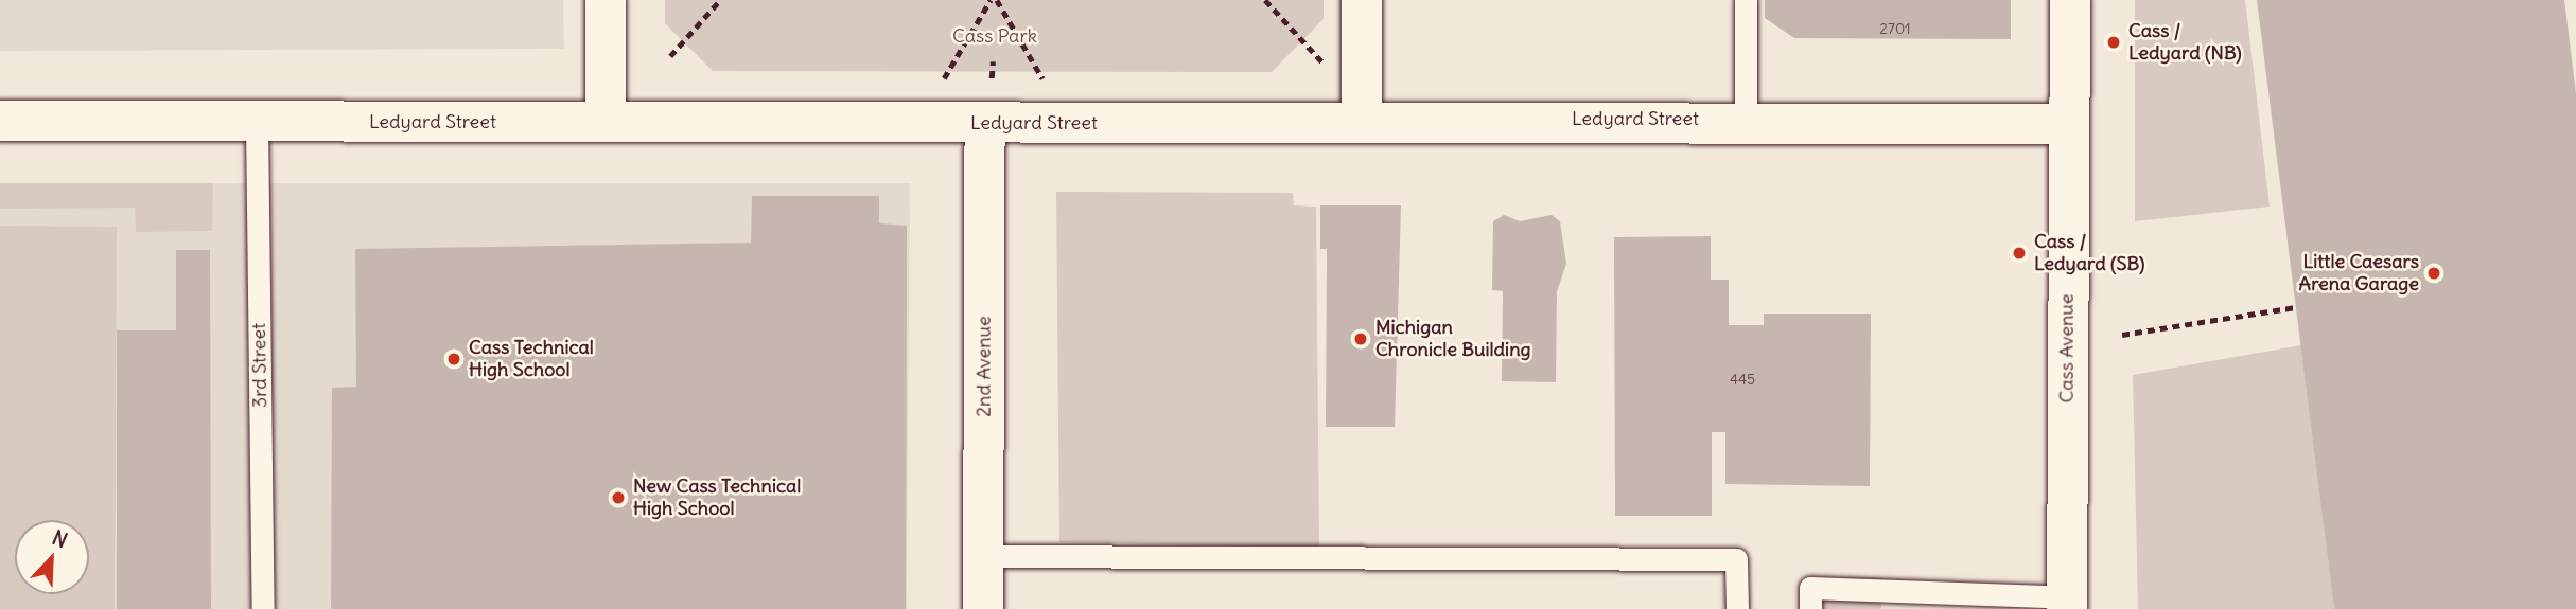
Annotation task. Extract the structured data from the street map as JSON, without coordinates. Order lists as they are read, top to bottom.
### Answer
{
  "streets": {
    "street": ["Ledyard Street", "Cass Avenue", "2nd Avenue"],
    "lane": ["3rd Street"]
  },
  "crossings": [
    ["Ledyard Street", "Cass Avenue"],
    ["Ledyard Street", "3rd Street"],
    ["Ledyard Street", "2nd Avenue"]
  ],
  "parks": ["Cass Park"],
  "places": [
    "Cass / Ledyard (NB)",
    "Cass / Ledyard (SB)",
    "Little Caesars Arena Garage",
    "Michigan Chronicle Building",
    "Cass Technical High School",
    "New Cass Technical High School"
  ],
  "house_numbers": ["2701", "445"],
  "north": "top right"
}
